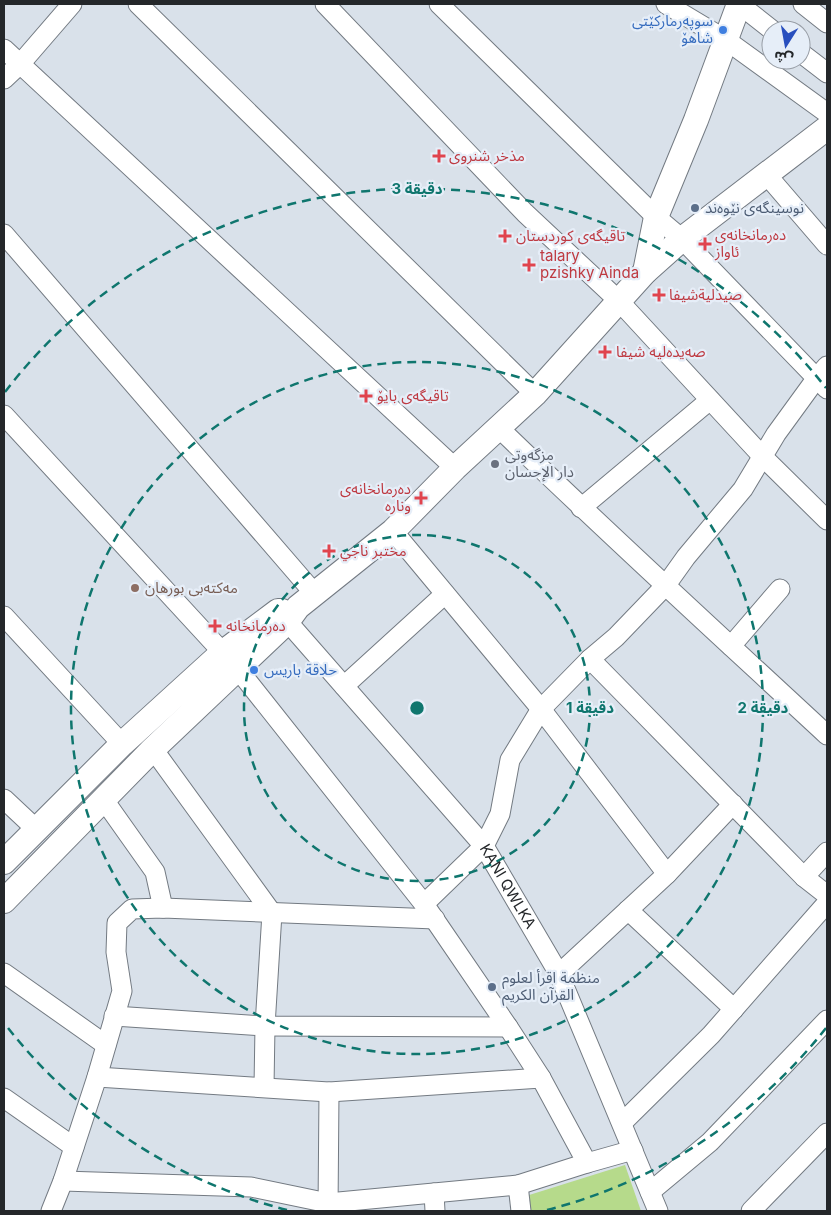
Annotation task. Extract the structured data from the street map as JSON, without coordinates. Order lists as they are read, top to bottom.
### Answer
{
  "streets": {
    "street": ["KANI QWLKA"]
  },
  "places": {
    "other": [
      "سوپەرمارکێتی شاهۆ",
      "نوسینگەی نێوەند",
      "مزگەوتی دار الإحسان",
      "مەکتەبی بورهان",
      "حلاقة باریس",
      "منظمة اقرأ لعلوم القرآن الكريم"
    ],
    "health": [
      "مذخر شنروی",
      "تاقیگەی کوردستان",
      "دەرمانخانەی ئاواز",
      "talary pzishky Ainda",
      "صیدلیةشیفا",
      "صەیدەلیە شیفا",
      "تاقیگەی بایۆ",
      "دەرمانخانەی ونارە",
      "مختبر ناجي",
      "دەرمانخانە"
    ]
  },
  "north": "bottom",
  "rings": ["3 دقيقة", "1 دقيقة", "2 دقيقة"]
}
